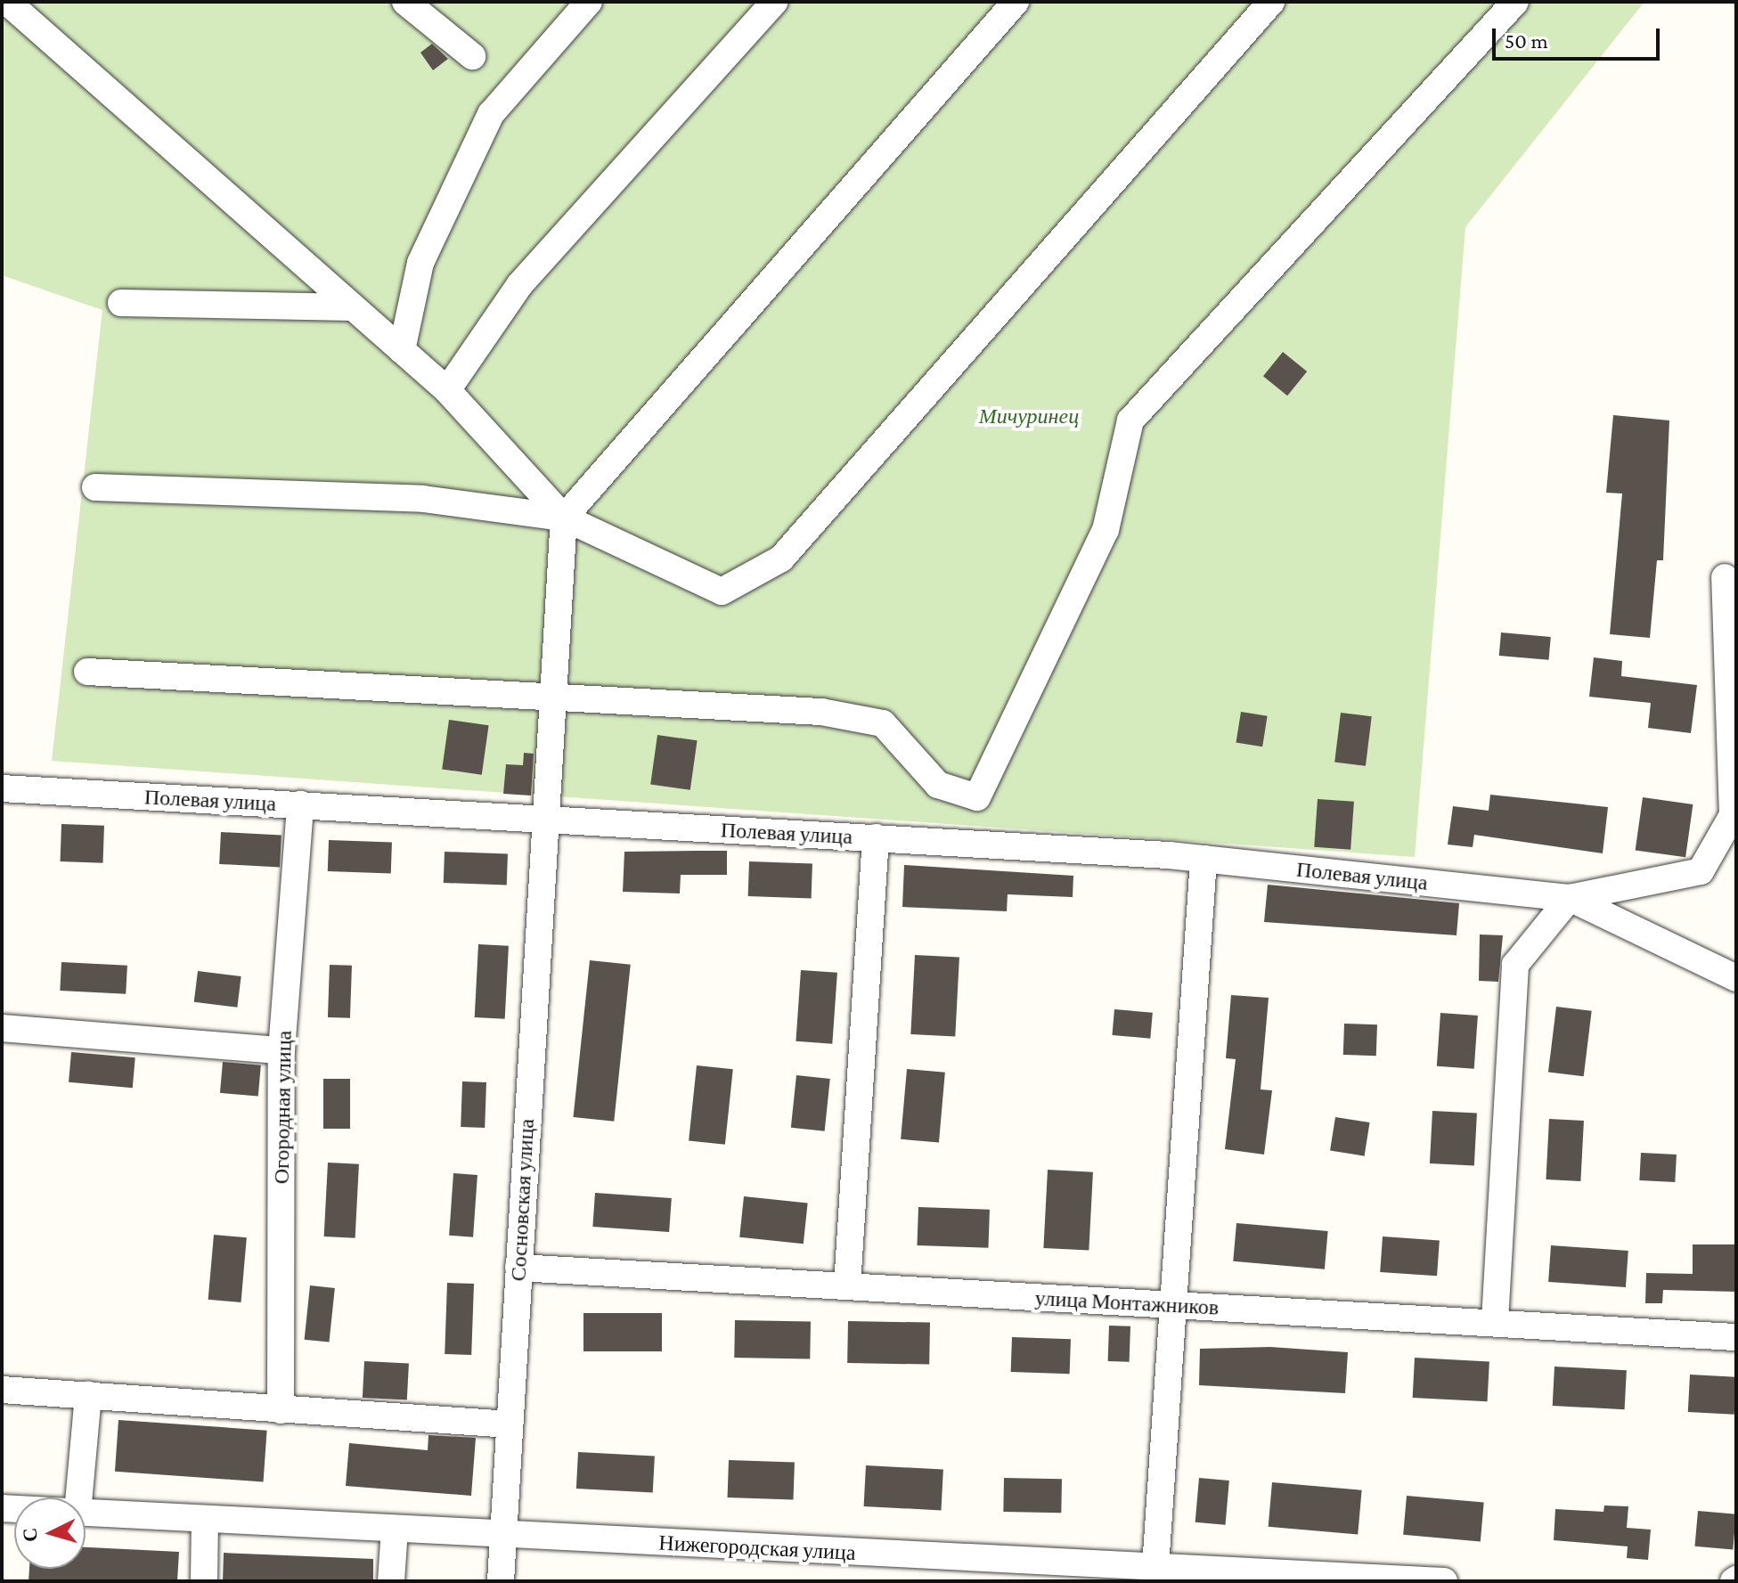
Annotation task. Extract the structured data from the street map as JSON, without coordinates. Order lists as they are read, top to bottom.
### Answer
{
  "streets": {
    "street": [
      "Полевая улица",
      "Огородная улица",
      "Сосновская улица",
      "улица Монтажников",
      "Нижегородская улица"
    ]
  },
  "crossings": [
    ["Полевая улица", "Огородная улица"],
    ["Полевая улица", "Сосновская улица"],
    ["Сосновская улица", "улица Монтажников"],
    ["Сосновская улица", "Нижегородская улица"]
  ],
  "parks": ["Мичуринец"],
  "scale_bar": "50 m",
  "north": "left"
}
